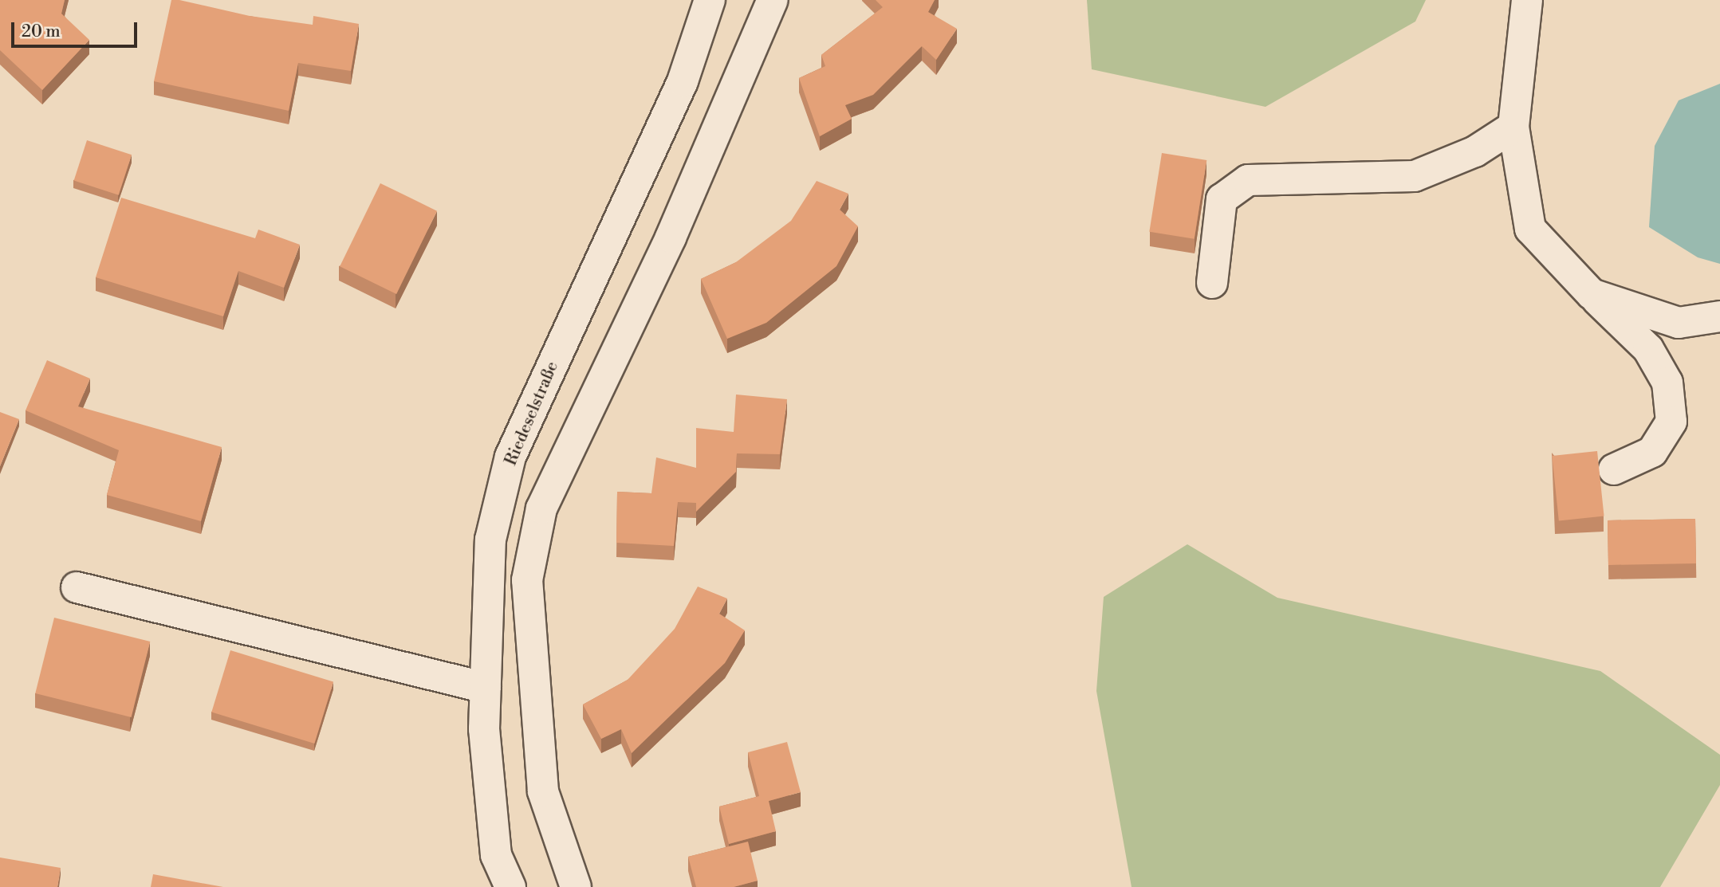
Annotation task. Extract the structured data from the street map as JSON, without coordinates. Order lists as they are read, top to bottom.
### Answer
{
  "streets": {
    "street": ["Riedeselstraße"]
  },
  "scale_bar": "20 m"
}
